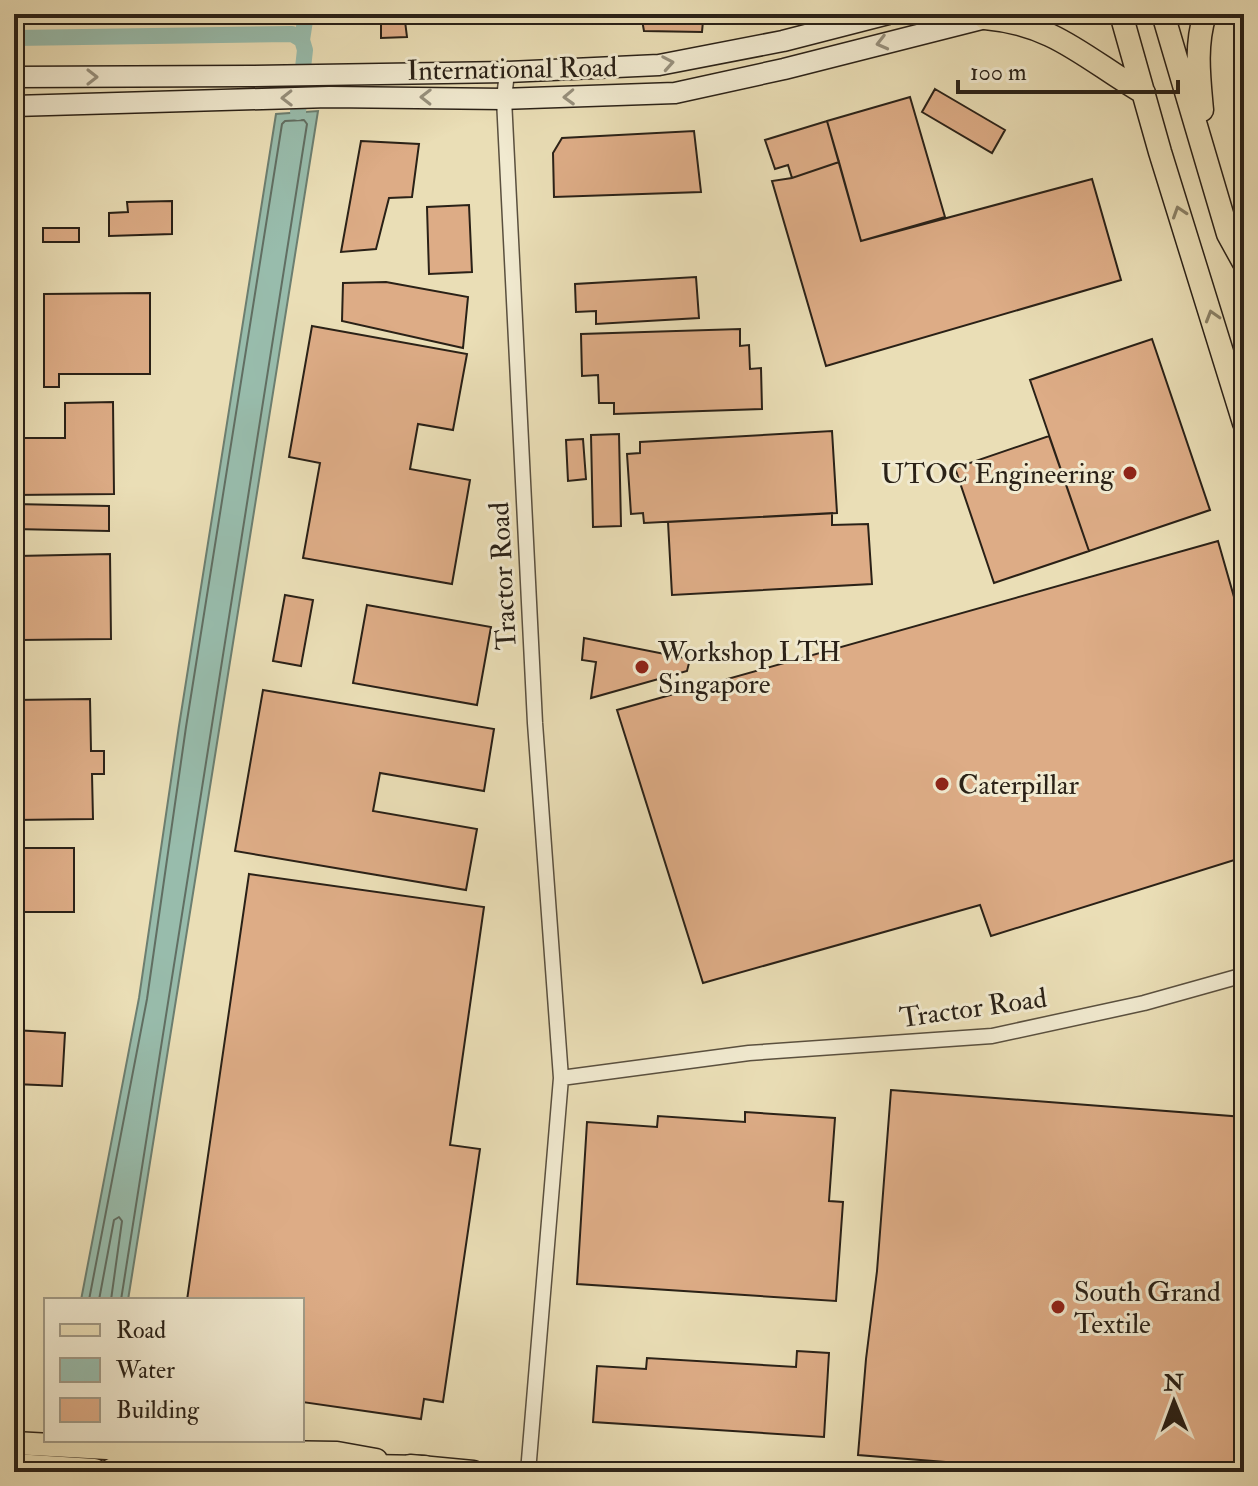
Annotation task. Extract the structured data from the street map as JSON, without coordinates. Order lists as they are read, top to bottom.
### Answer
{
  "streets": {
    "main road": ["International Road"],
    "street": ["Tractor Road"]
  },
  "crossings": [
    ["International Road", "Tractor Road"]
  ],
  "places": [
    "UTOC Engineering",
    "Workshop LTH Singapore",
    "Caterpillar",
    "South Grand Textile"
  ],
  "legend": ["Road", "Water", "Building"],
  "scale_bar": "100 m",
  "north": "top"
}
